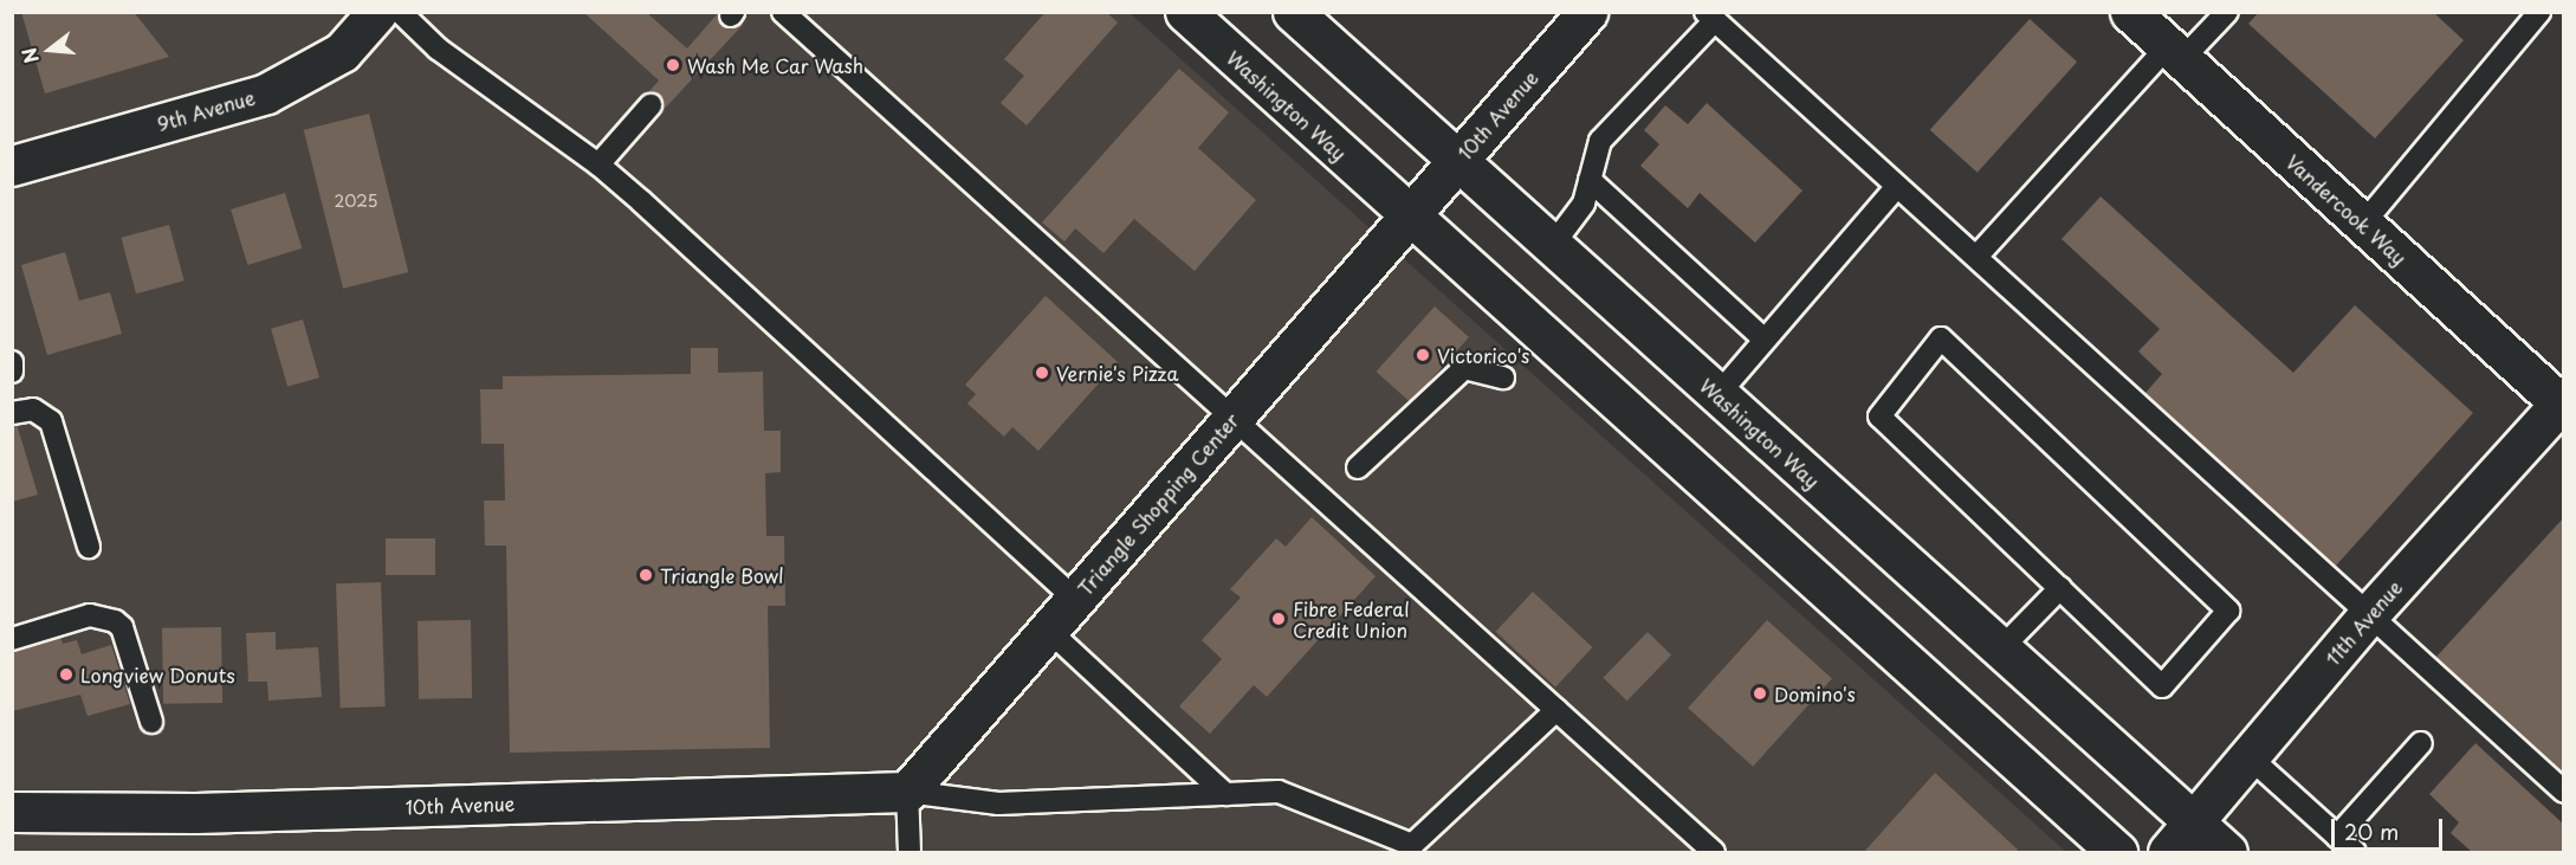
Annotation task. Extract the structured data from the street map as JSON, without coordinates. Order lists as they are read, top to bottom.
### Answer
{
  "streets": {
    "street": [
      "Washington Way",
      "9th Avenue",
      "10th Avenue",
      "Vandercook Way",
      "Triangle Shopping Center",
      "11th Avenue"
    ]
  },
  "crossings": [
    ["Washington Way", "10th Avenue"],
    ["Washington Way", "Triangle Shopping Center"],
    ["Washington Way", "11th Avenue"],
    ["10th Avenue", "Triangle Shopping Center"],
    ["Vandercook Way", "11th Avenue"]
  ],
  "places": [
    "Wash Me Car Wash",
    "Victorico's",
    "Vernie's Pizza",
    "Triangle Bowl",
    "Fibre Federal Credit Union",
    "Longview Donuts",
    "Domino's"
  ],
  "house_numbers": ["2025"],
  "scale_bar": "20 m",
  "north": "left"
}
